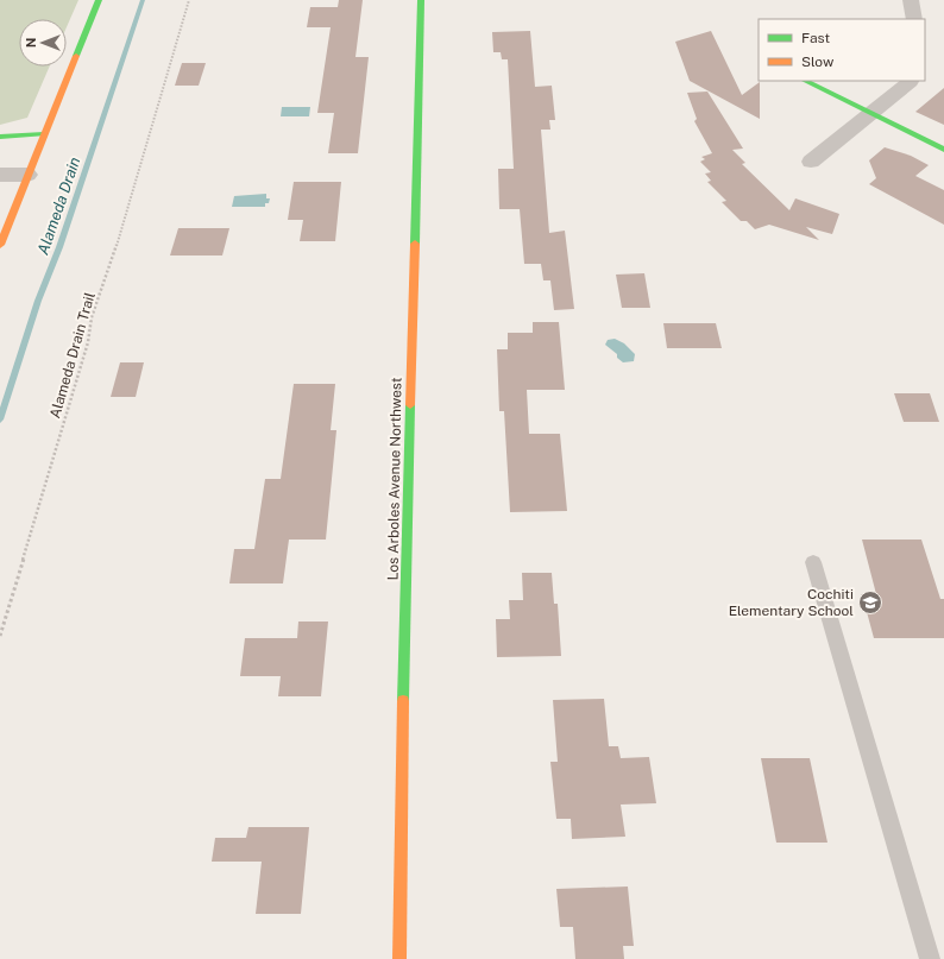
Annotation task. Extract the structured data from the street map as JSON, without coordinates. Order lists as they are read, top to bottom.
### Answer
{
  "streets": {
    "street": ["Los Arboles Avenue Northwest"],
    "path": ["Alameda Drain Trail"]
  },
  "water": ["Alameda Drain"],
  "places": {
    "school or university": ["Cochiti Elementary School"]
  },
  "legend": ["Fast", "Slow"],
  "north": "left"
}
